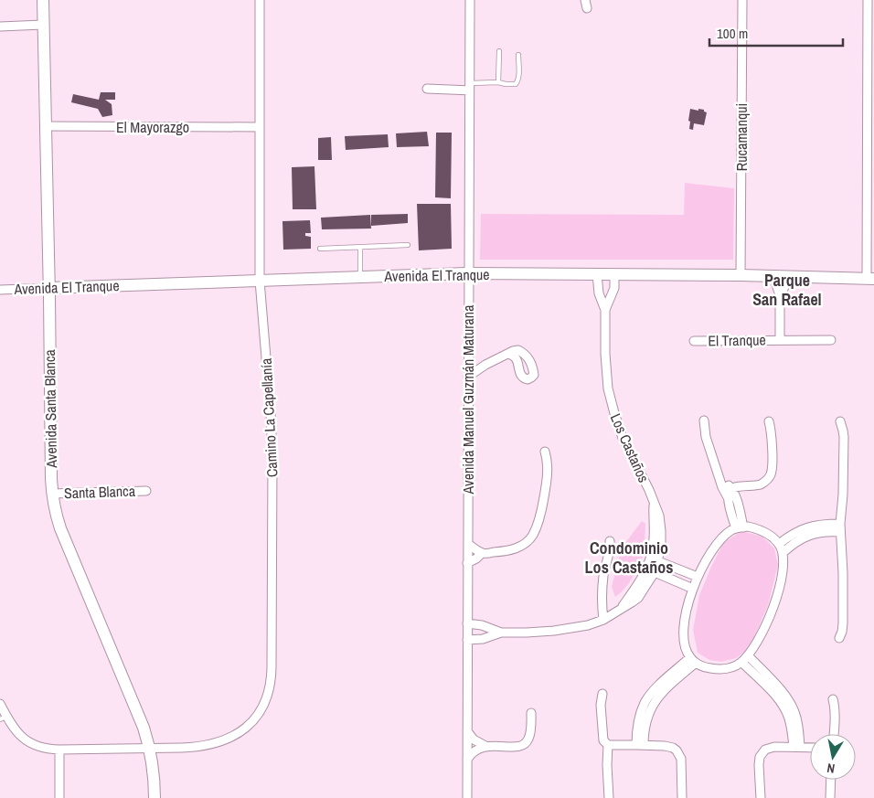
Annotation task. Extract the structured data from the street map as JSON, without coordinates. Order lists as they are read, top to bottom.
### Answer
{
  "streets": {
    "main road": ["Avenida El Tranque", "Avenida Santa Blanca"],
    "street": [
      "El Mayorazgo",
      "Rucamanqui",
      "El Tranque",
      "Avenida Manuel Guzmán Maturana",
      "Camino La Capellanía",
      "Los Castaños",
      "Santa Blanca"
    ]
  },
  "crossings": [
    ["El Mayorazgo", "Avenida Santa Blanca"],
    ["El Mayorazgo", "Camino La Capellanía"],
    ["Rucamanqui", "Avenida El Tranque"],
    ["Avenida El Tranque", "El Tranque"],
    ["Avenida El Tranque", "Avenida Manuel Guzmán Maturana"],
    ["Avenida El Tranque", "Avenida Santa Blanca"],
    ["Avenida El Tranque", "Camino La Capellanía"],
    ["Avenida El Tranque", "Los Castaños"],
    ["Avenida Manuel Guzmán Maturana", "Los Castaños"],
    ["Avenida Santa Blanca", "Camino La Capellanía"],
    ["Avenida Santa Blanca", "Santa Blanca"]
  ],
  "districts": ["Parque San Rafael", "Condominio Los Castaños"],
  "scale_bar": "100 m",
  "north": "bottom"
}
